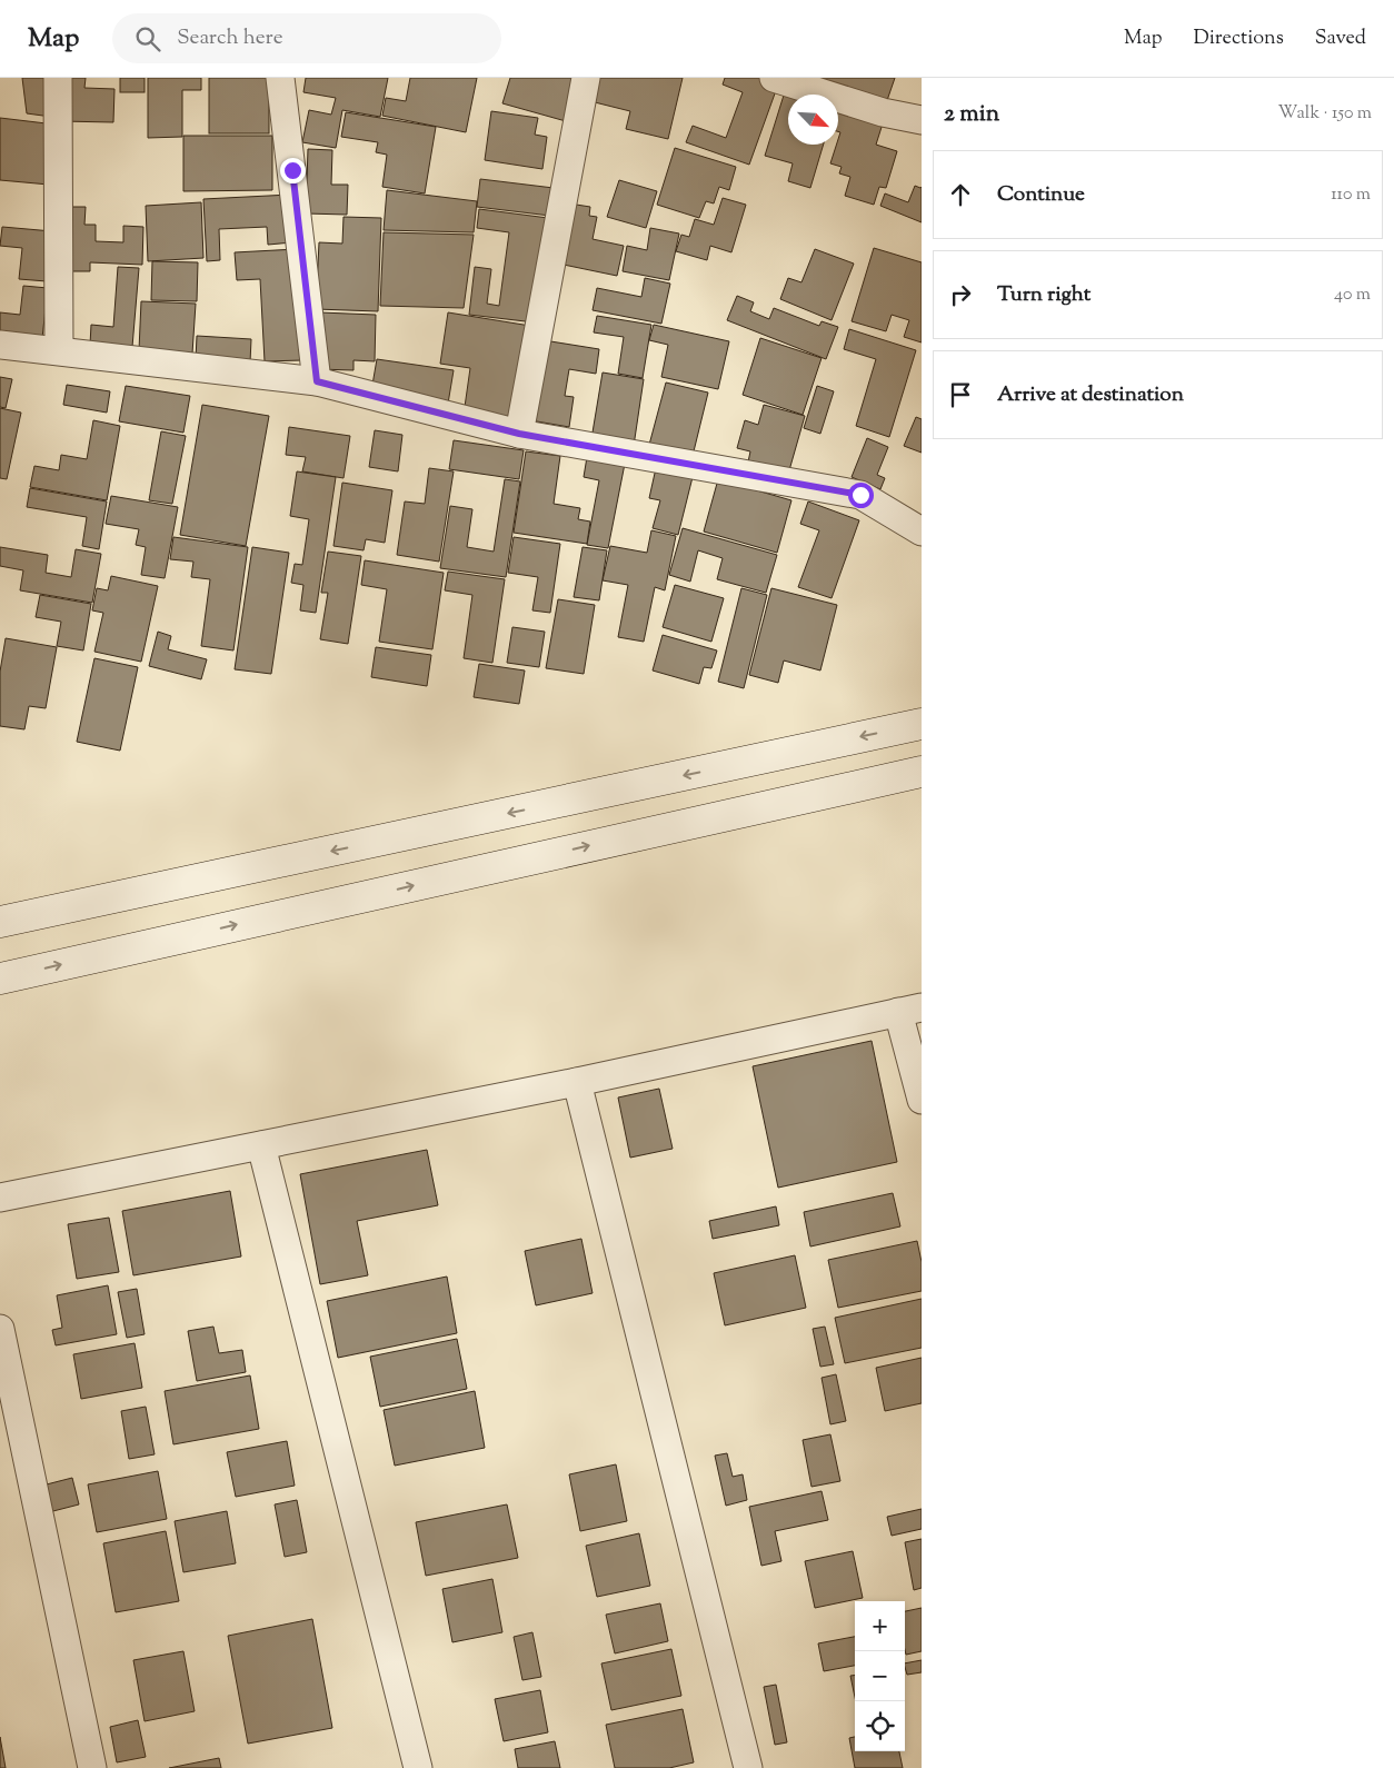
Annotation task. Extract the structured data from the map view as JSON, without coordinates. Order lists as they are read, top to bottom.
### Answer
{
  "north": "bottom right",
  "page": {
    "header": "Map",
    "search": "Search here",
    "nav": ["Map", "Directions", "Saved"],
    "heading": ["2 min", "Walk · 150 m"],
    "list": [
      ["Continue", "110 m"],
      ["Turn right", "40 m"],
      "Arrive at destination"
    ],
    "map_buttons": ["+", "−"]
  }
}
